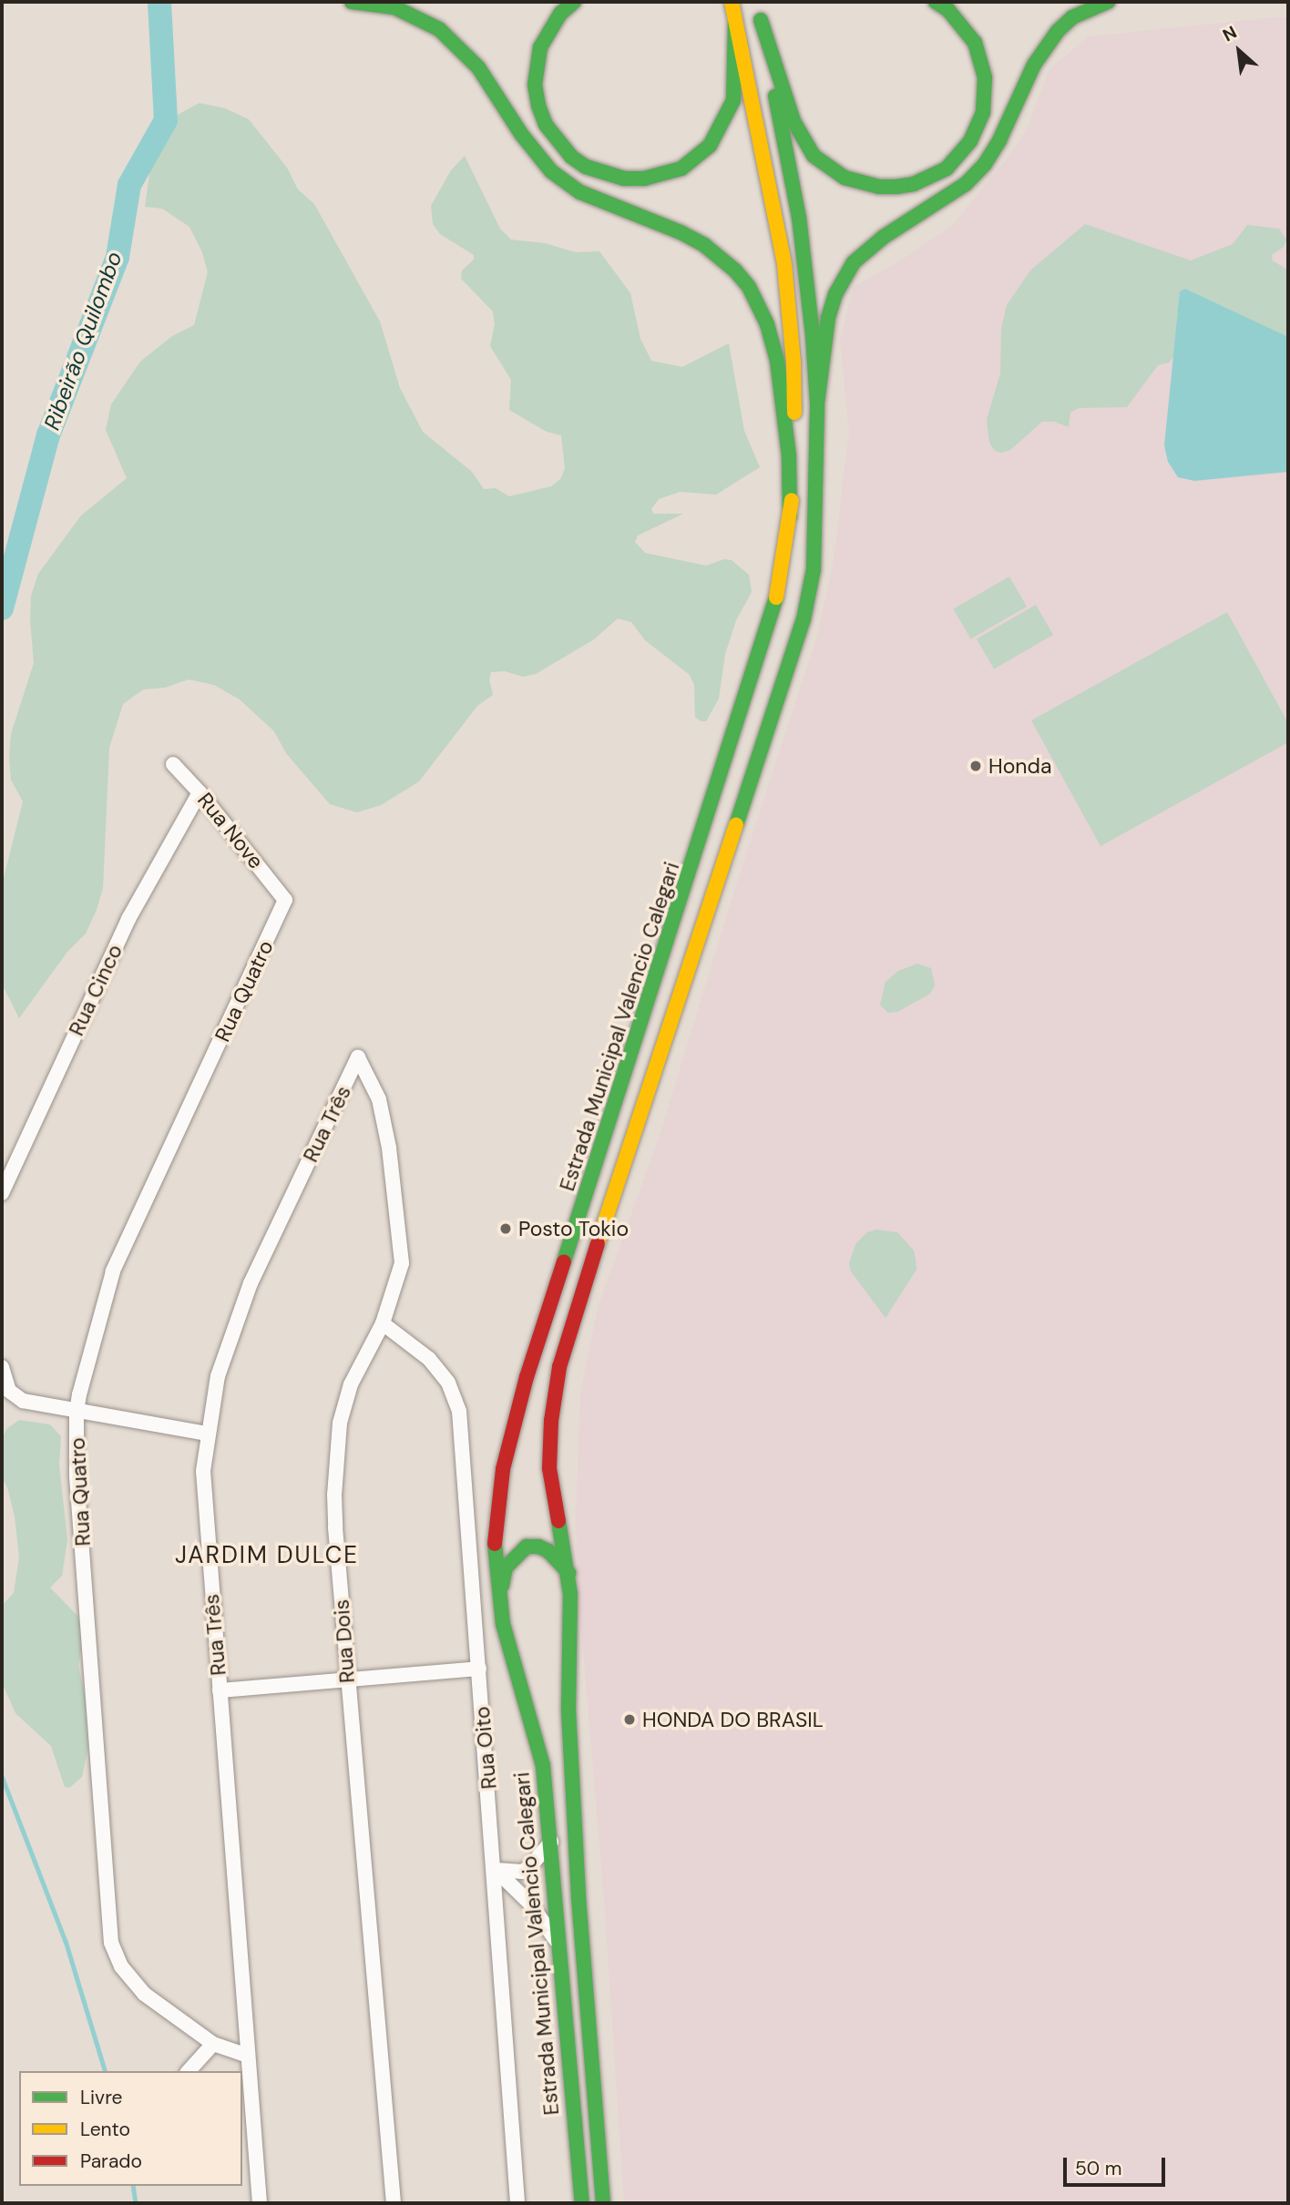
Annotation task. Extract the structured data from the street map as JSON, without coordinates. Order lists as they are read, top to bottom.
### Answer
{
  "streets": {
    "main road": ["Estrada Municipal Valencio Calegari"],
    "street": [
      "Rua Nove",
      "Rua Cinco",
      "Rua Quatro",
      "Rua Três",
      "Rua Dois",
      "Rua Oito"
    ]
  },
  "crossings": [
    ["Rua Nove", "Rua Cinco"],
    ["Rua Nove", "Rua Quatro"],
    ["Rua Quatro", "Rua Três"],
    ["Rua Três", "Rua Dois"],
    ["Rua Dois", "Rua Oito"]
  ],
  "districts": ["JARDIM DULCE"],
  "water": ["Ribeirão Quilombo"],
  "places": ["Honda", "Posto Tokio", "HONDA DO BRASIL"],
  "legend": ["Livre", "Lento", "Parado"],
  "scale_bar": "50 m",
  "north": "top left"
}
